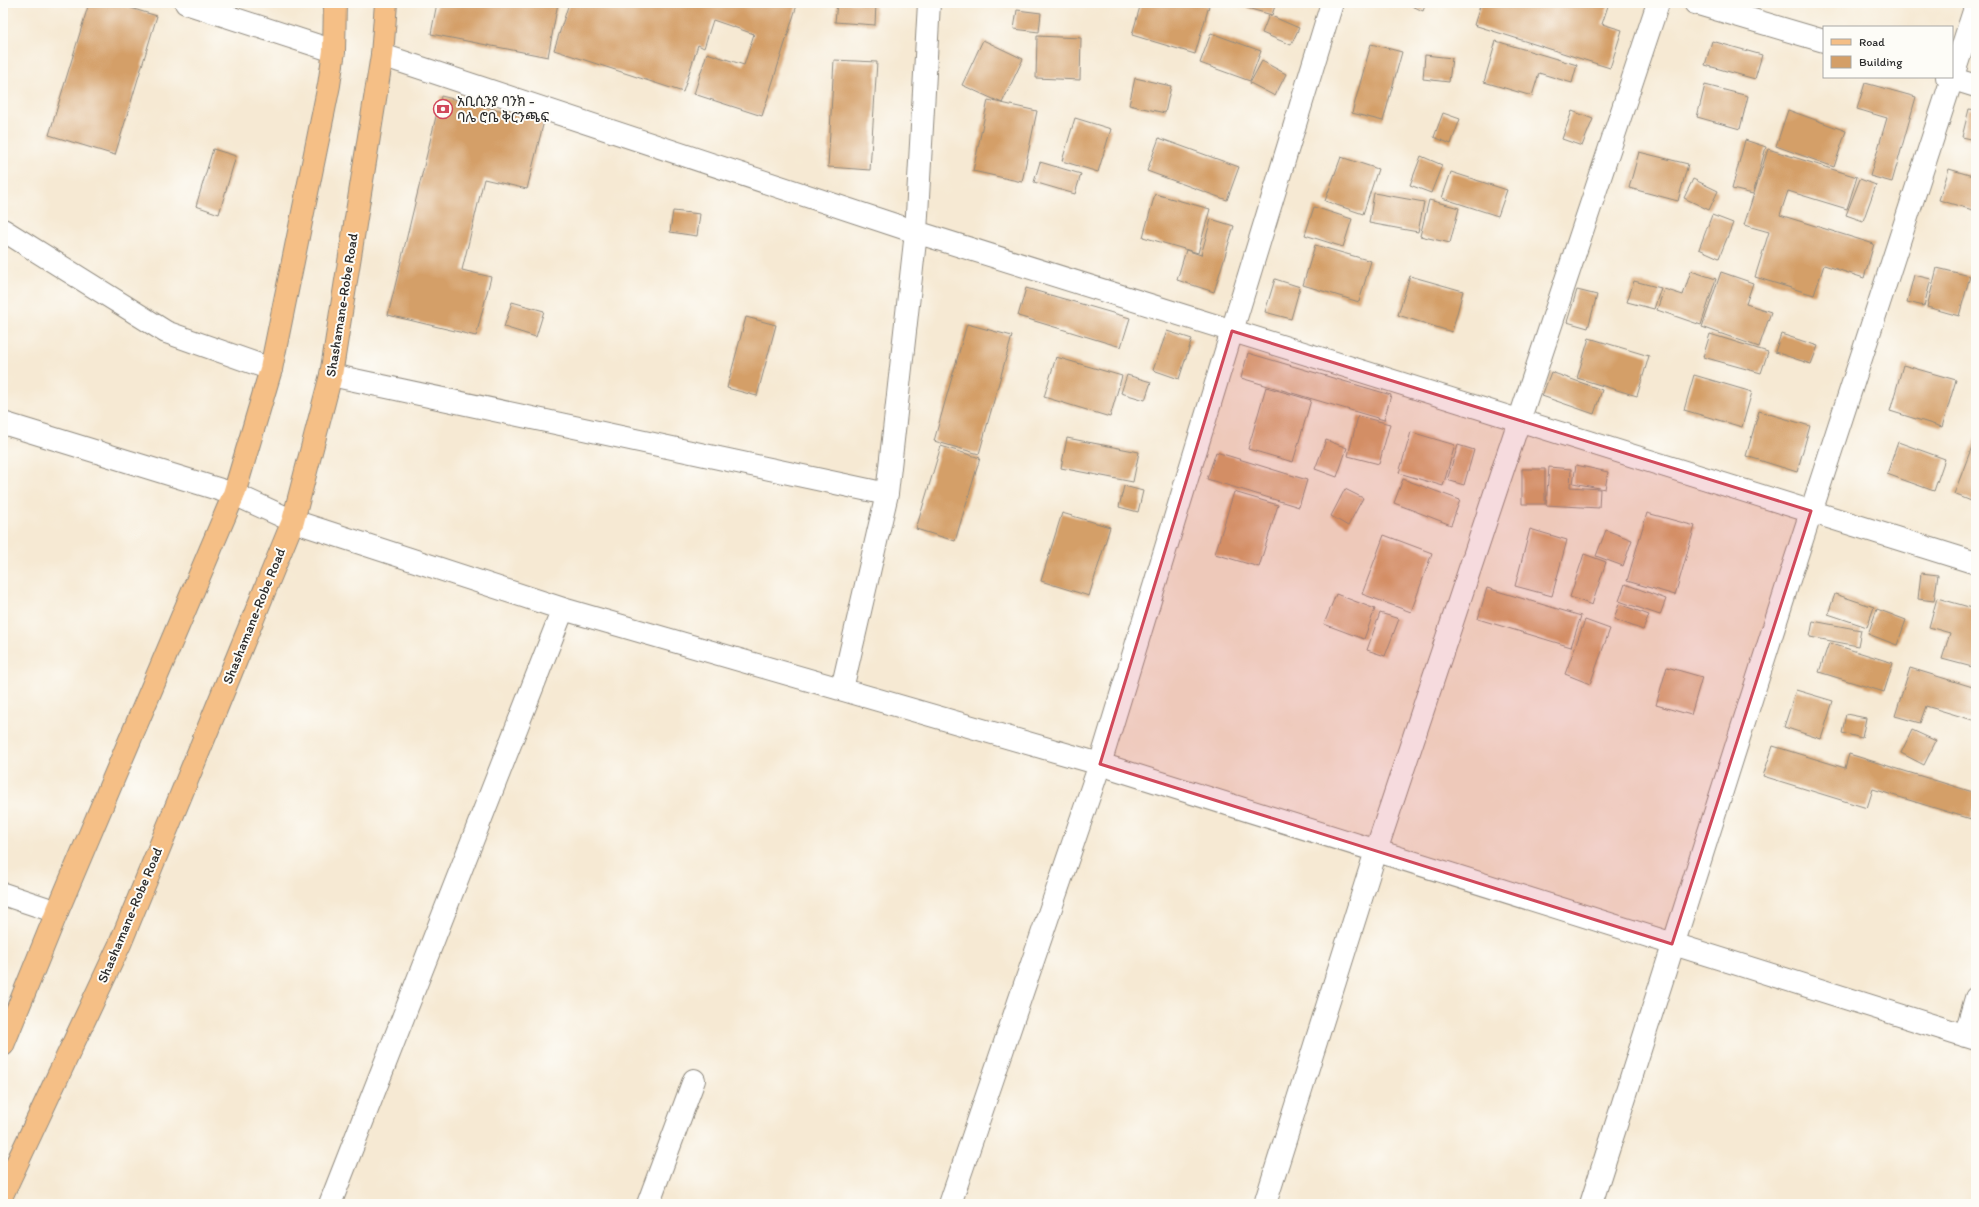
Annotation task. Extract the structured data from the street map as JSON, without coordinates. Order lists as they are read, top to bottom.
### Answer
{
  "streets": {
    "main road": ["Shashamane-Robe Road"]
  },
  "places": {
    "bank": ["አቢሲንያ ባንክ - ባሌ ሮቤ ቅርንጫፍ"]
  },
  "legend": ["Road", "Building"]
}
